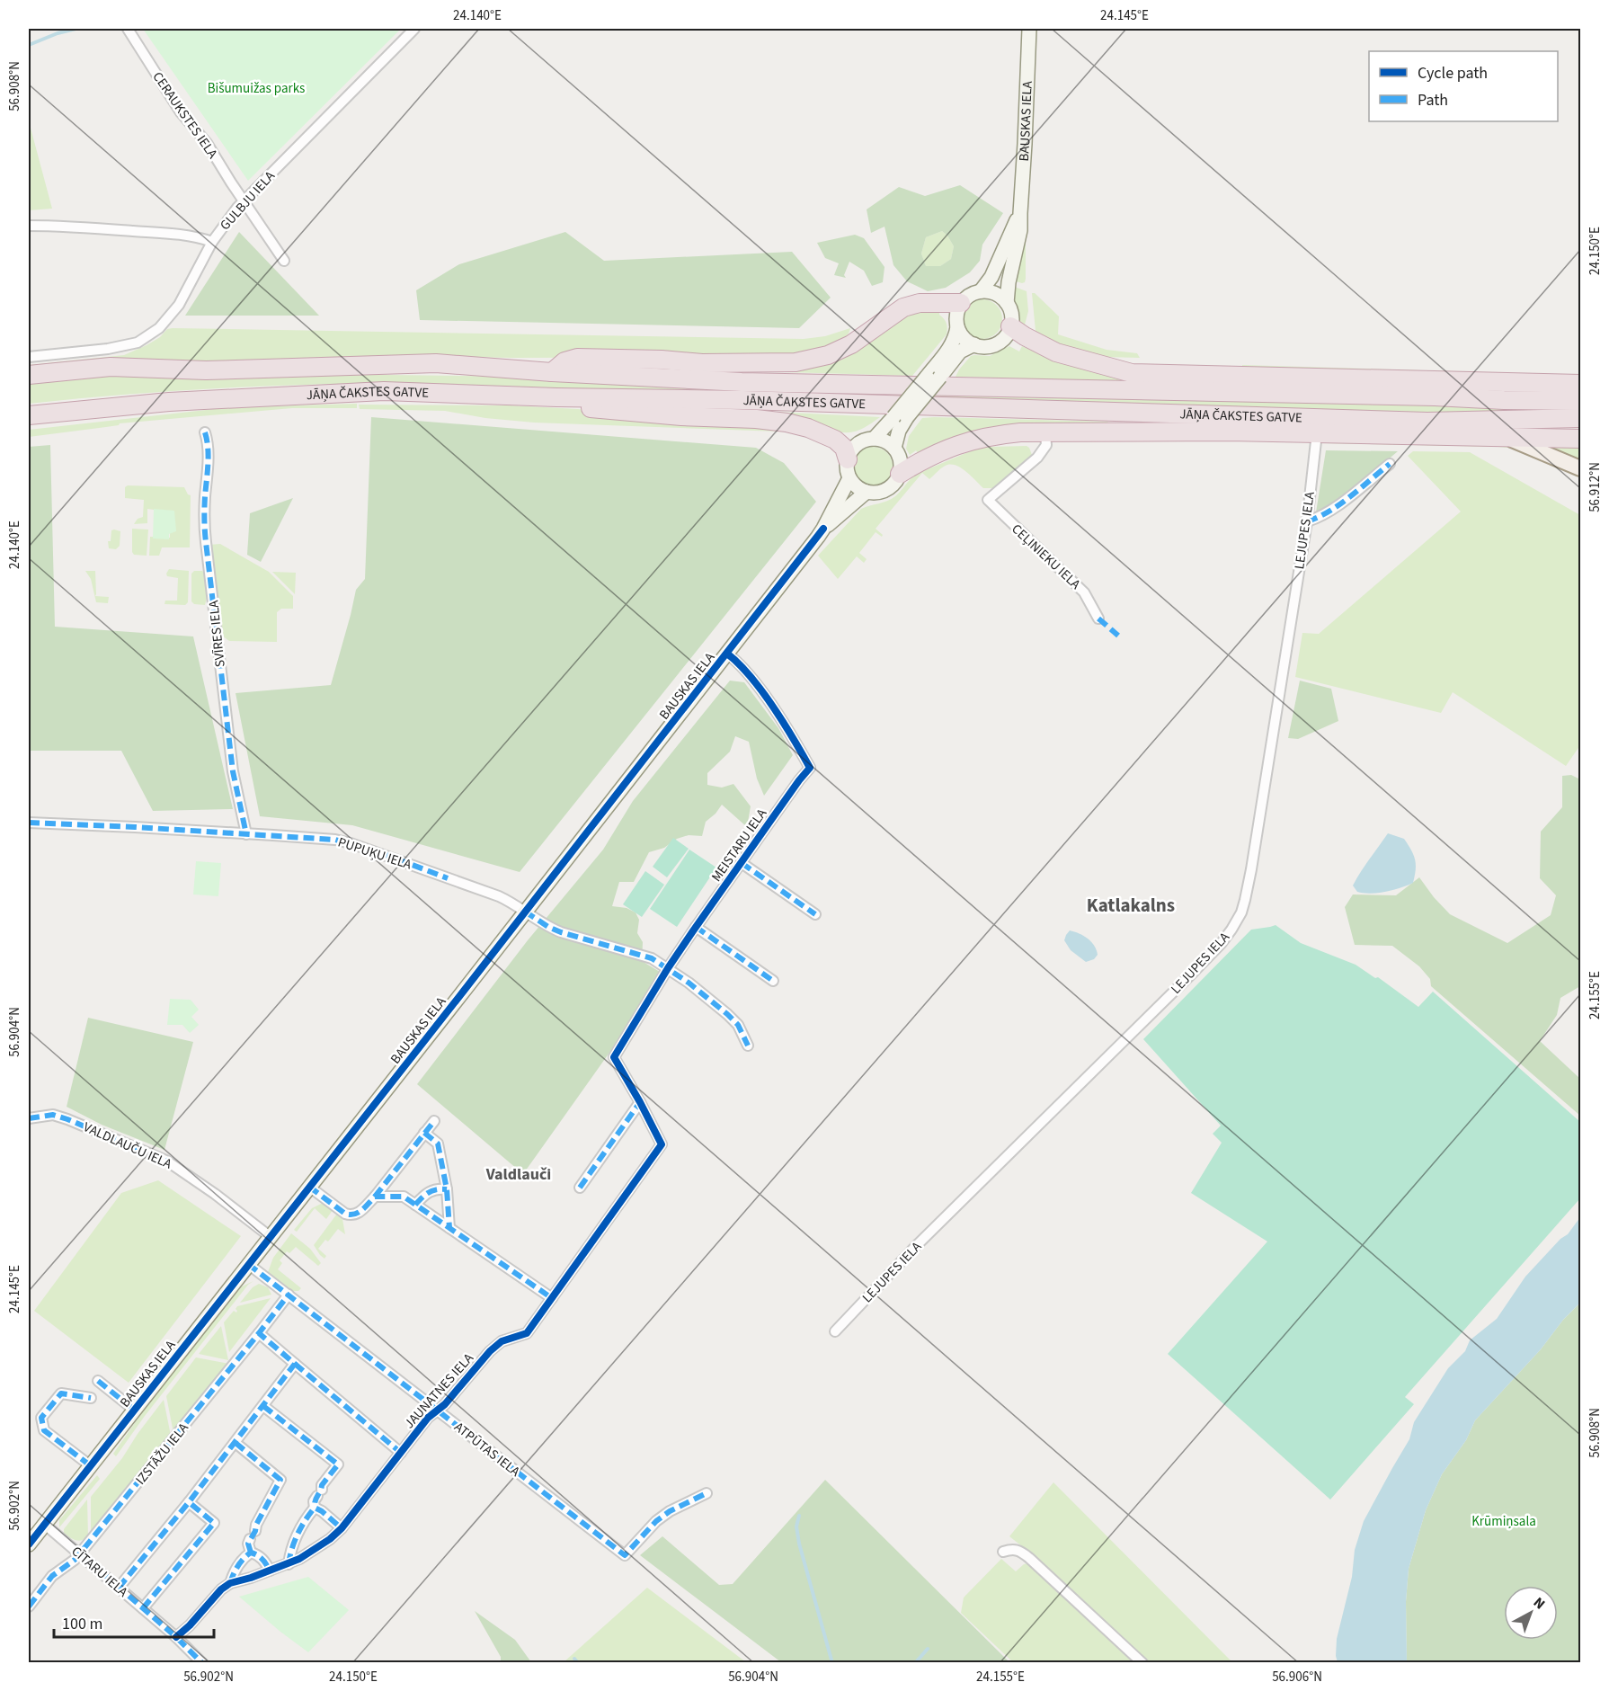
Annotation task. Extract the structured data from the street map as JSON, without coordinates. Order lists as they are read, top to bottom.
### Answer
{
  "streets": {
    "highway": ["JĀŅA ČAKSTES GATVE"],
    "main road": ["BAUSKAS IELA"],
    "street": [
      "CERAUKSTES IELA",
      "GULBJU IELA",
      "LEJUPES IELA",
      "CEĻINIEKU IELA",
      "SVĪRES IELA",
      "MEISTARU IELA",
      "PUPUĶU IELA",
      "VALDLAUČU IELA",
      "JAUNATNES IELA",
      "ATPŪTAS IELA",
      "IZSTĀŽU IELA",
      "CĪTARU IELA"
    ]
  },
  "crossings": [
    ["CERAUKSTES IELA", "GULBJU IELA"],
    ["BAUSKAS IELA", "MEISTARU IELA"],
    ["BAUSKAS IELA", "PUPUĶU IELA"],
    ["BAUSKAS IELA", "VALDLAUČU IELA"],
    ["BAUSKAS IELA", "ATPŪTAS IELA"],
    ["BAUSKAS IELA", "CĪTARU IELA"],
    ["SVĪRES IELA", "PUPUĶU IELA"],
    ["MEISTARU IELA", "PUPUĶU IELA"],
    ["MEISTARU IELA", "JAUNATNES IELA"],
    ["JAUNATNES IELA", "ATPŪTAS IELA"],
    ["JAUNATNES IELA", "CĪTARU IELA"],
    ["ATPŪTAS IELA", "IZSTĀŽU IELA"],
    ["IZSTĀŽU IELA", "CĪTARU IELA"]
  ],
  "districts": ["Katlakalns", "Valdlauči"],
  "parks": ["Bišumuižas parks", "Krūmiņsala"],
  "legend": ["Cycle path", "Path"],
  "scale_bar": "100 m",
  "north": "top right",
  "coordinates": [
    "24.140°E",
    "24.145°E",
    "56.908°N",
    "24.150°E",
    "56.912°N",
    "24.155°E",
    "56.904°N",
    "56.902°N",
    "56.906°N"
  ]
}
